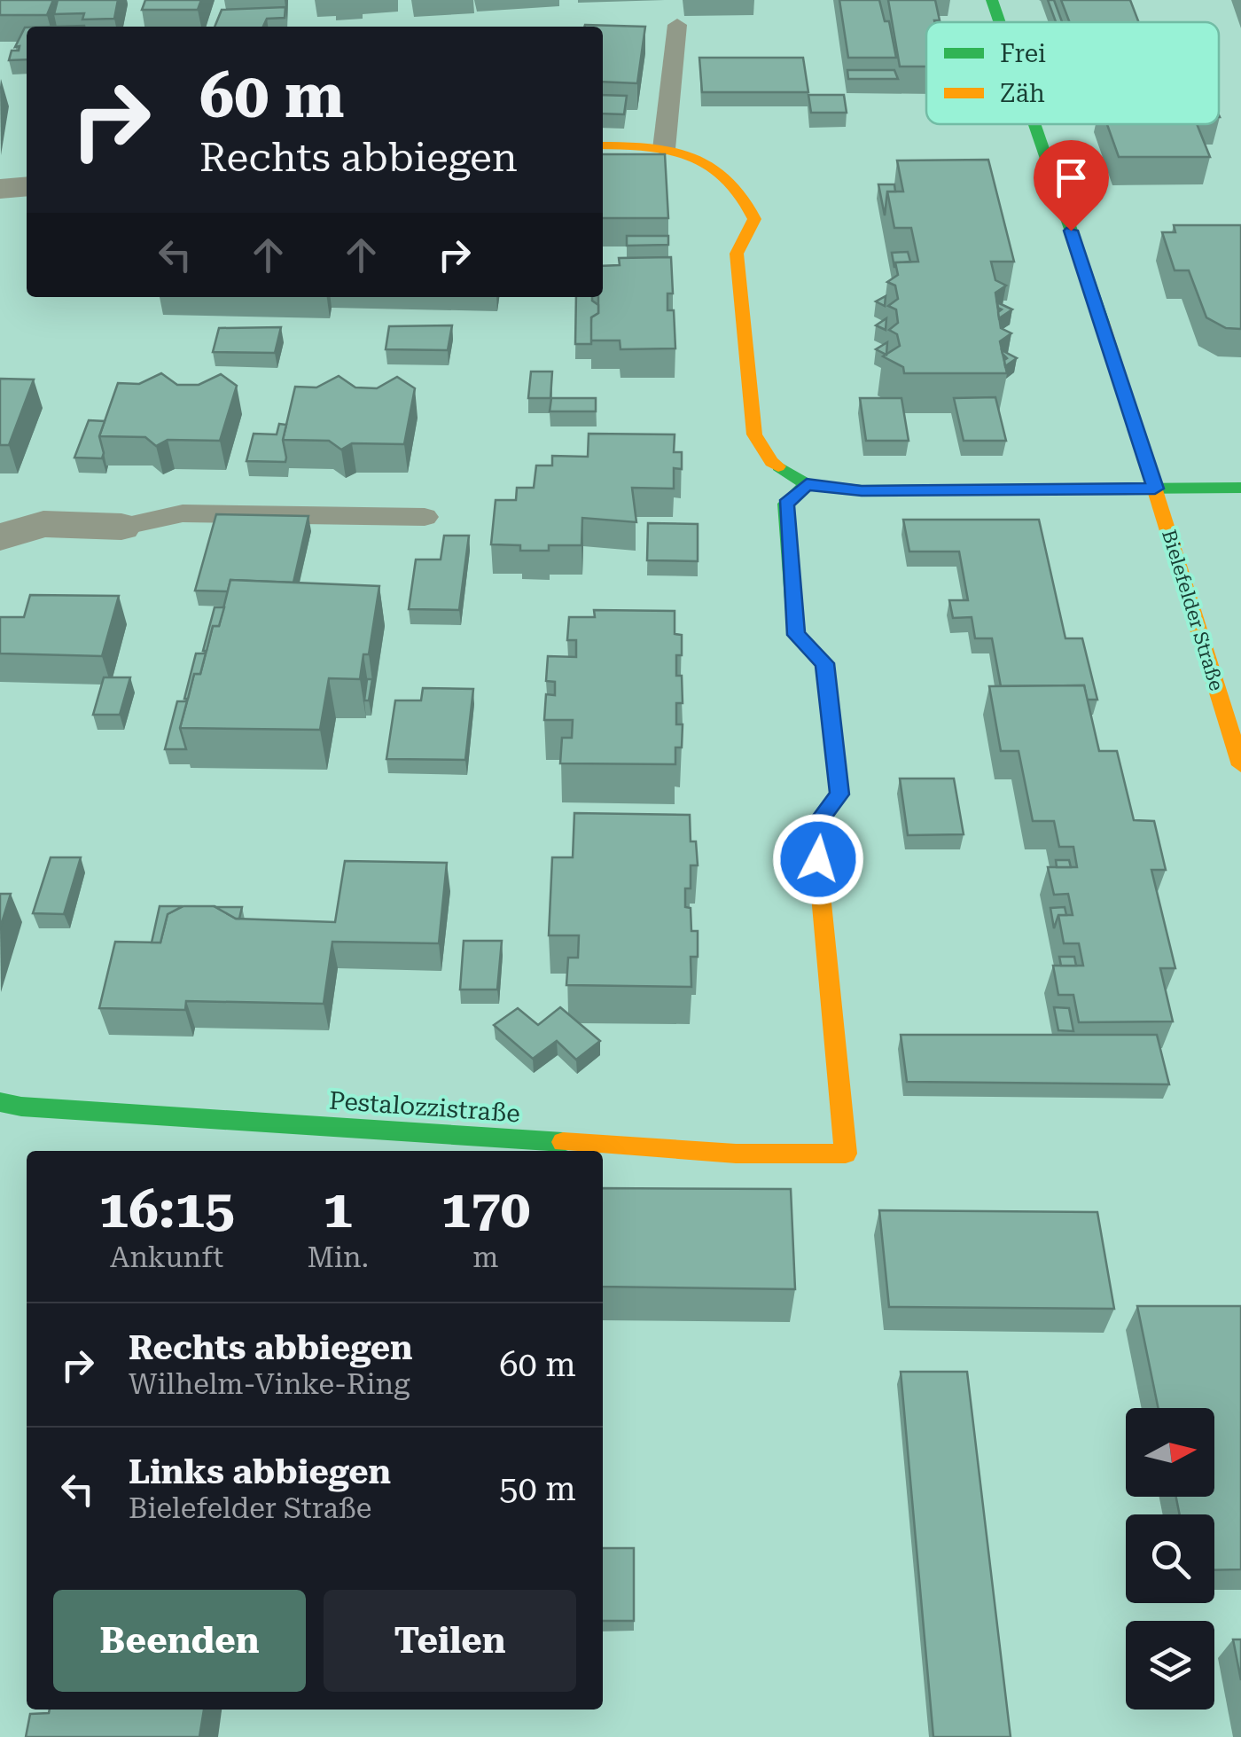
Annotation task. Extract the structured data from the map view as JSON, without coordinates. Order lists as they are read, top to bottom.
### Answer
{
  "streets": {
    "street": ["Bielefelder Straße", "Pestalozzistraße"]
  },
  "legend": ["Frei", "Zäh"],
  "north": "right",
  "page": {
    "turn": ["60 m", "Rechts abbiegen"],
    "eta": [
      "16:15",
      "Ankunft",
      "1",
      "Min.",
      "170",
      "m"
    ],
    "list": [
      {
        "name": "Rechts abbiegen",
        "note": "Wilhelm-Vinke-Ring",
        "value": "60 m"
      },
      {
        "name": "Links abbiegen",
        "note": "Bielefelder Straße",
        "value": "50 m"
      }
    ],
    "buttons": ["Beenden", "Teilen"]
  }
}
